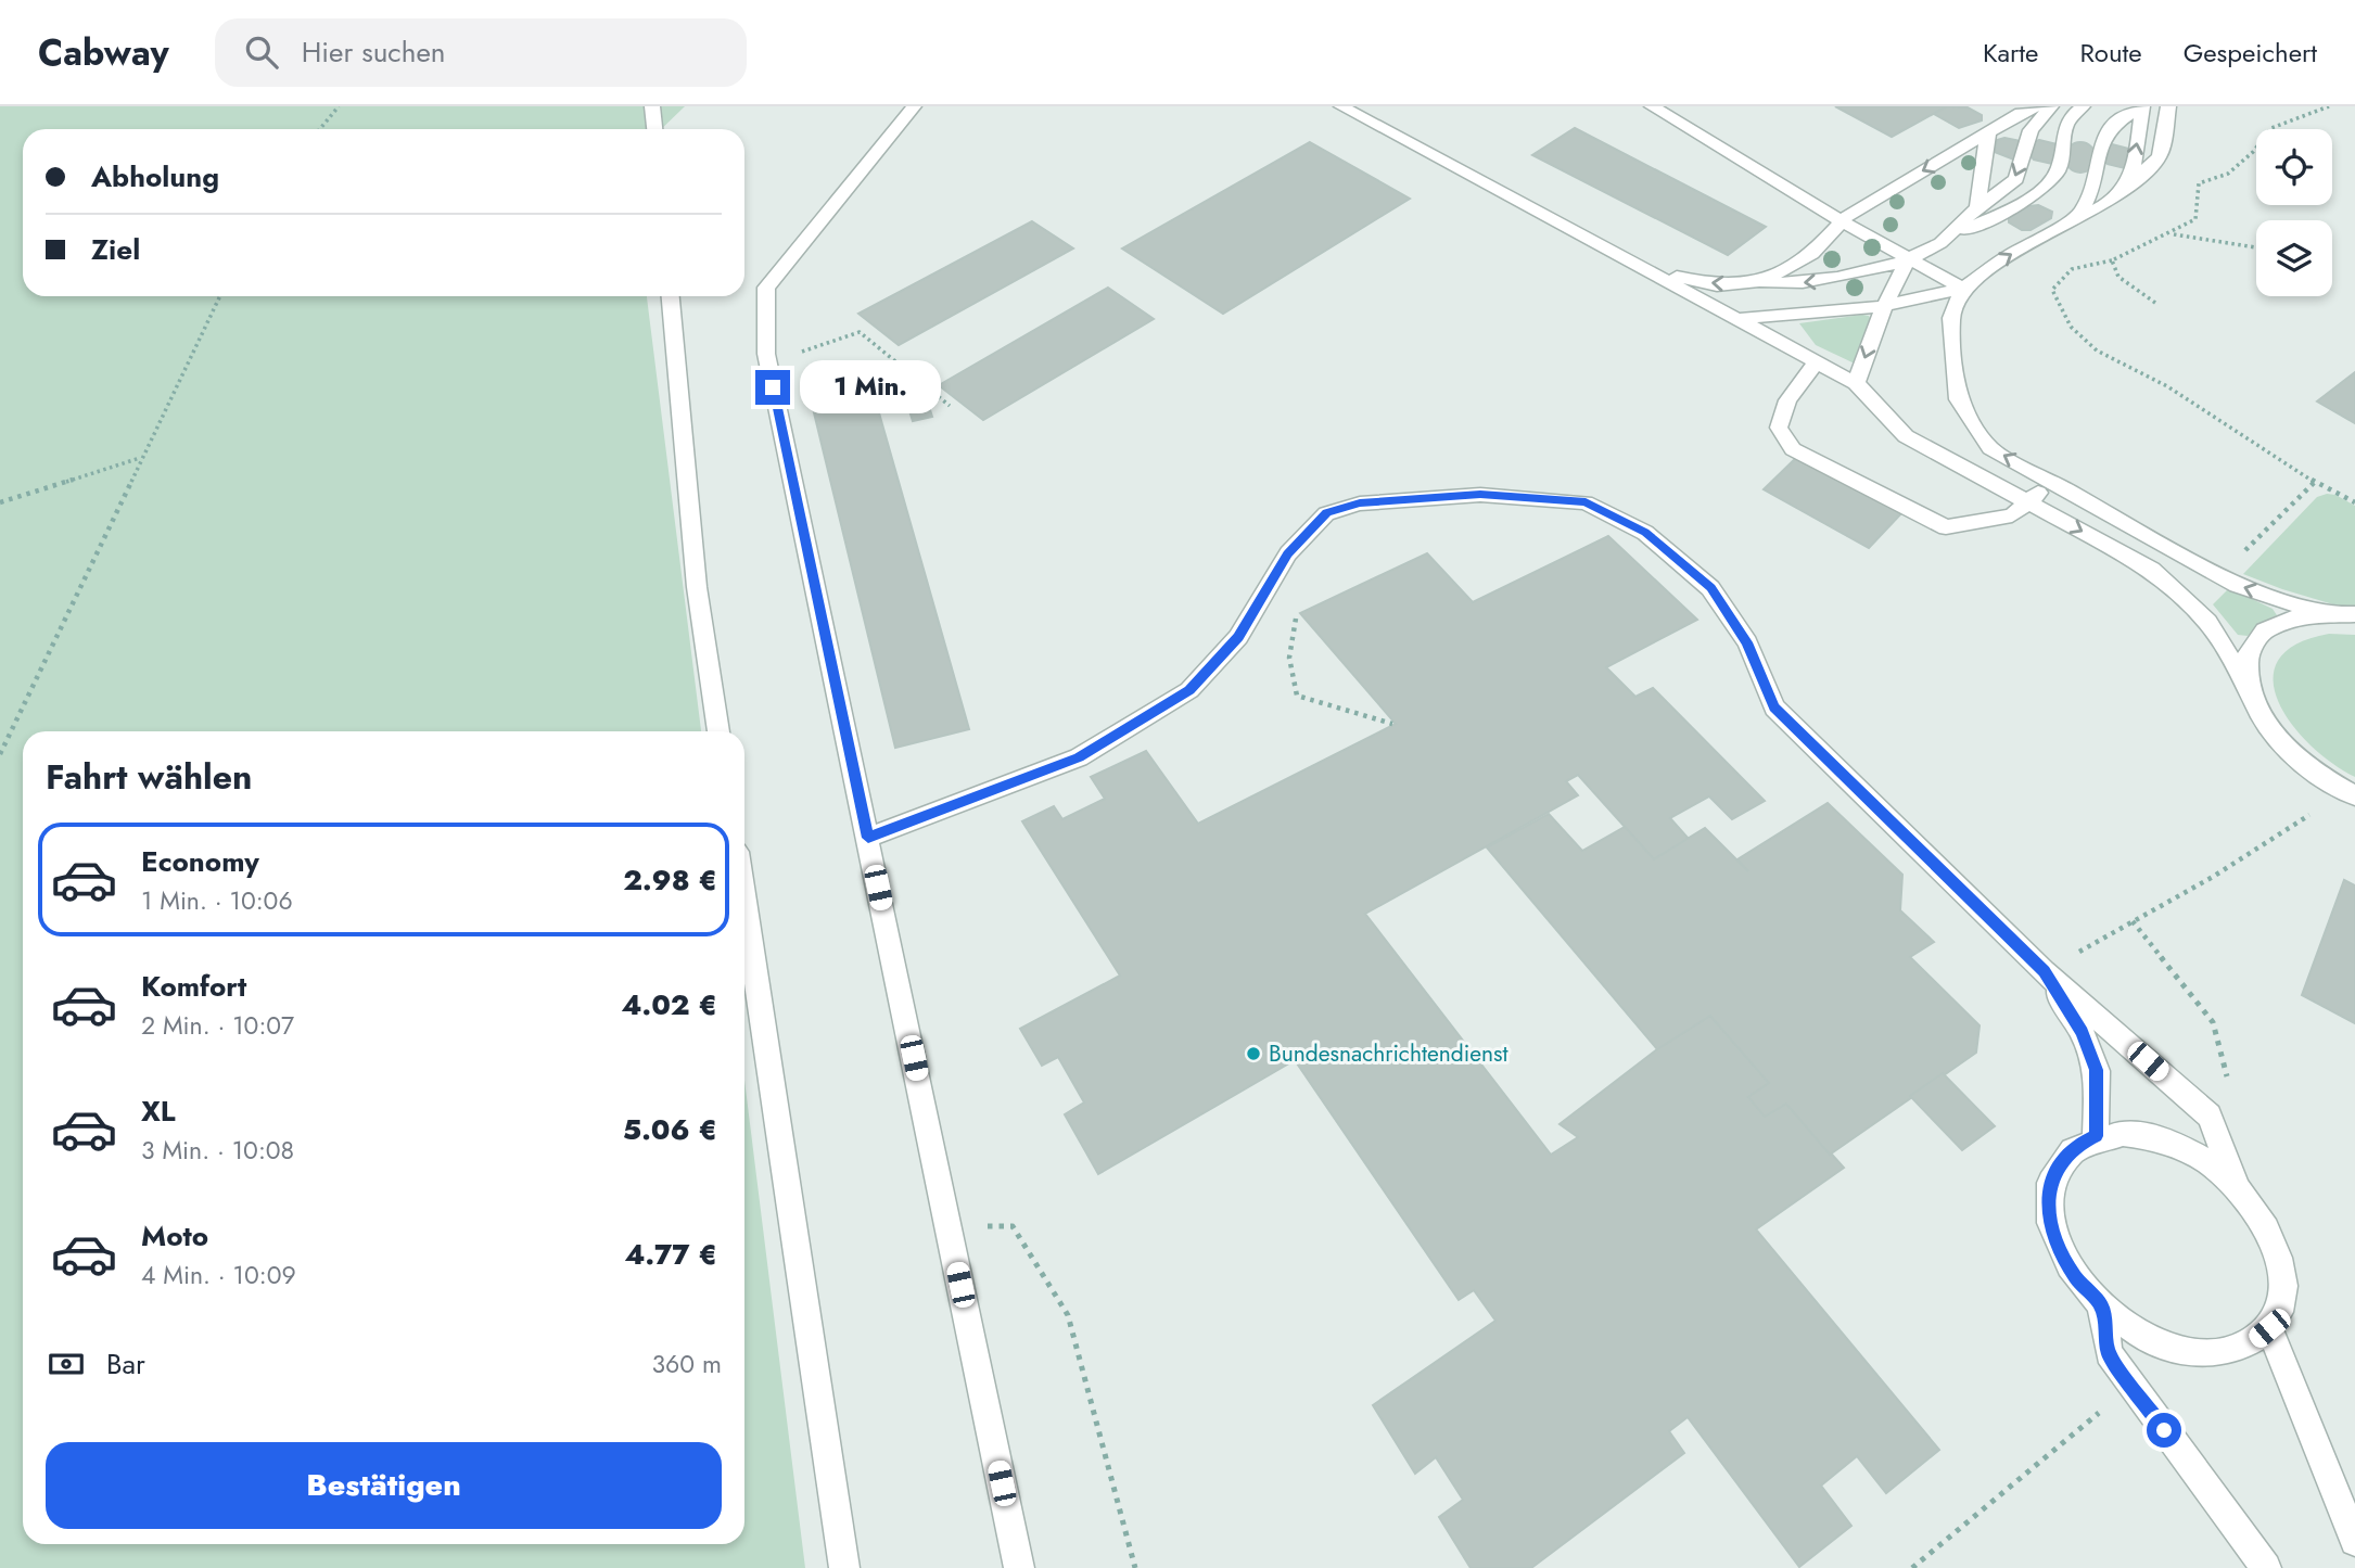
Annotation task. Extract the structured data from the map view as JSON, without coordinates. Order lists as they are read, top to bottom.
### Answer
{
  "places": ["Bundesnachrichtendienst"],
  "page": {
    "header": "Cabway",
    "search": "Hier suchen",
    "nav": ["Karte", "Route", "Gespeichert"],
    "banner": ["Abholung", "Ziel"],
    "bubble": "1 Min.",
    "heading": "Fahrt wählen",
    "list": [
      {
        "name": "Economy",
        "note": "1 Min. · 10:06",
        "value": "2.98 €"
      },
      {
        "name": "Komfort",
        "note": "2 Min. · 10:07",
        "value": "4.02 €"
      },
      {
        "name": "XL",
        "note": "3 Min. · 10:08",
        "value": "5.06 €"
      },
      {
        "name": "Moto",
        "note": "4 Min. · 10:09",
        "value": "4.77 €"
      }
    ],
    "pay": ["Bar", "360 m"],
    "buttons": "Bestätigen"
  }
}
